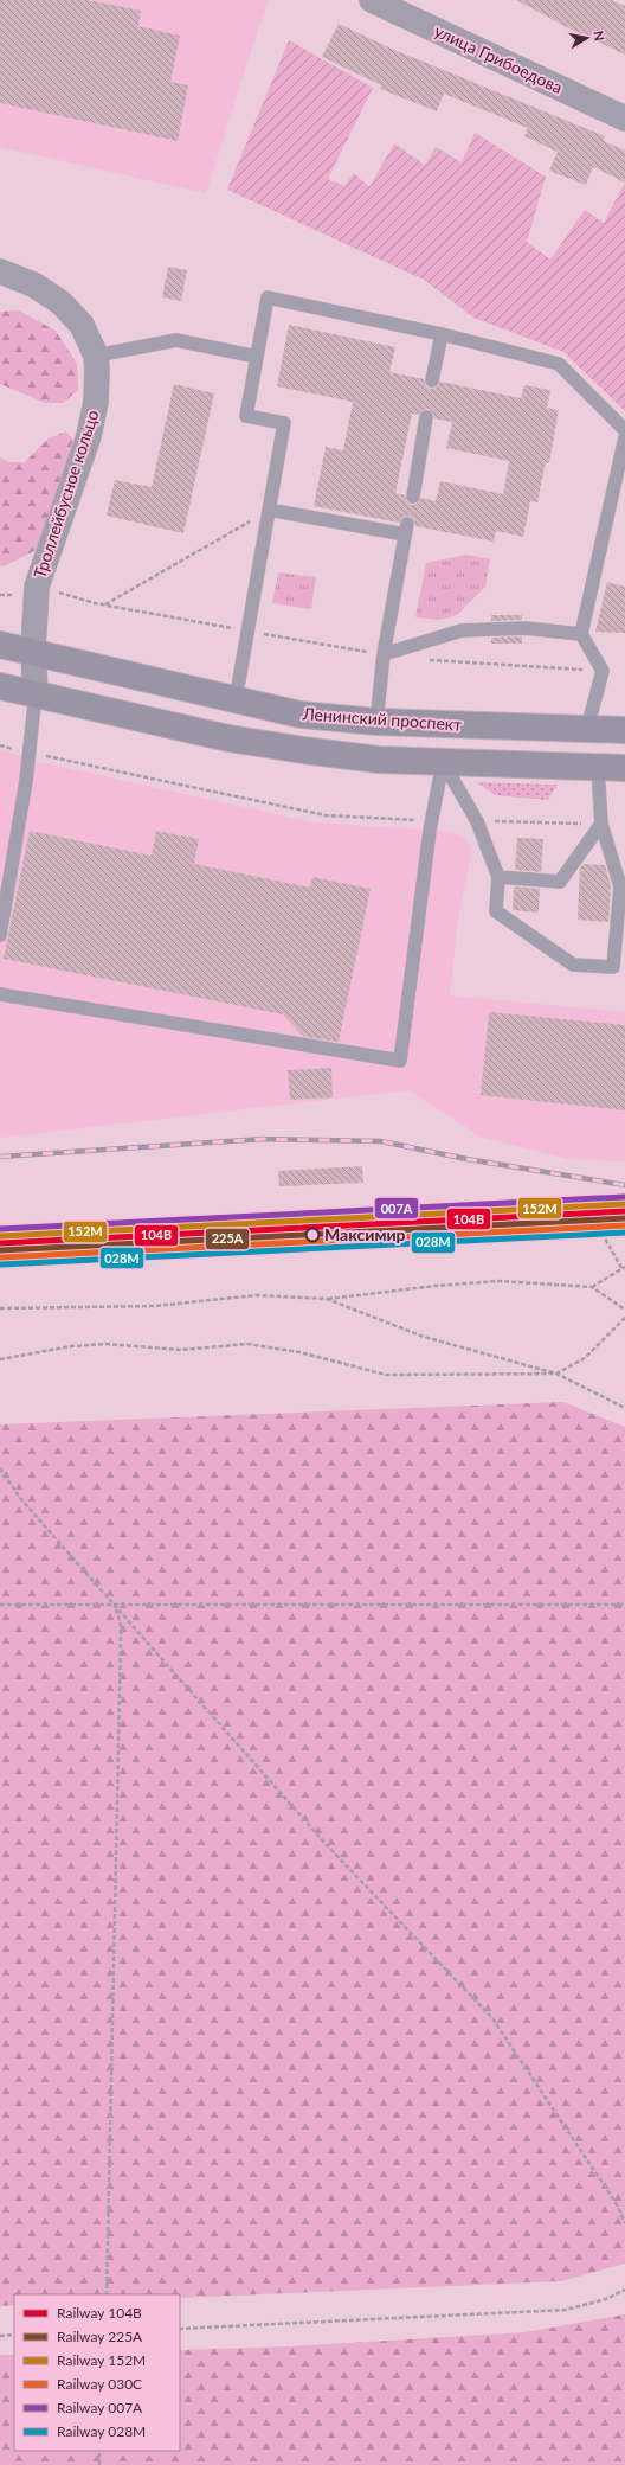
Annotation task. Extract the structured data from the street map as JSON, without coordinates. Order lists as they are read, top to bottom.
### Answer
{
  "streets": {
    "main road": ["Ленинский проспект"],
    "street": ["улица Грибоедова", "Троллейбусное кольцо"]
  },
  "crossings": [
    ["Троллейбусное кольцо", "Ленинский проспект"]
  ],
  "places": ["Максимир"],
  "lines": [
    "rail line 007А",
    "rail line 152М",
    "rail line 104В",
    "rail line 225А",
    "rail line 030C",
    "rail line 028М"
  ],
  "legend": [
    "Railway 104В",
    "Railway 225А",
    "Railway 152М",
    "Railway 030C",
    "Railway 007А",
    "Railway 028М"
  ],
  "north": "right"
}
